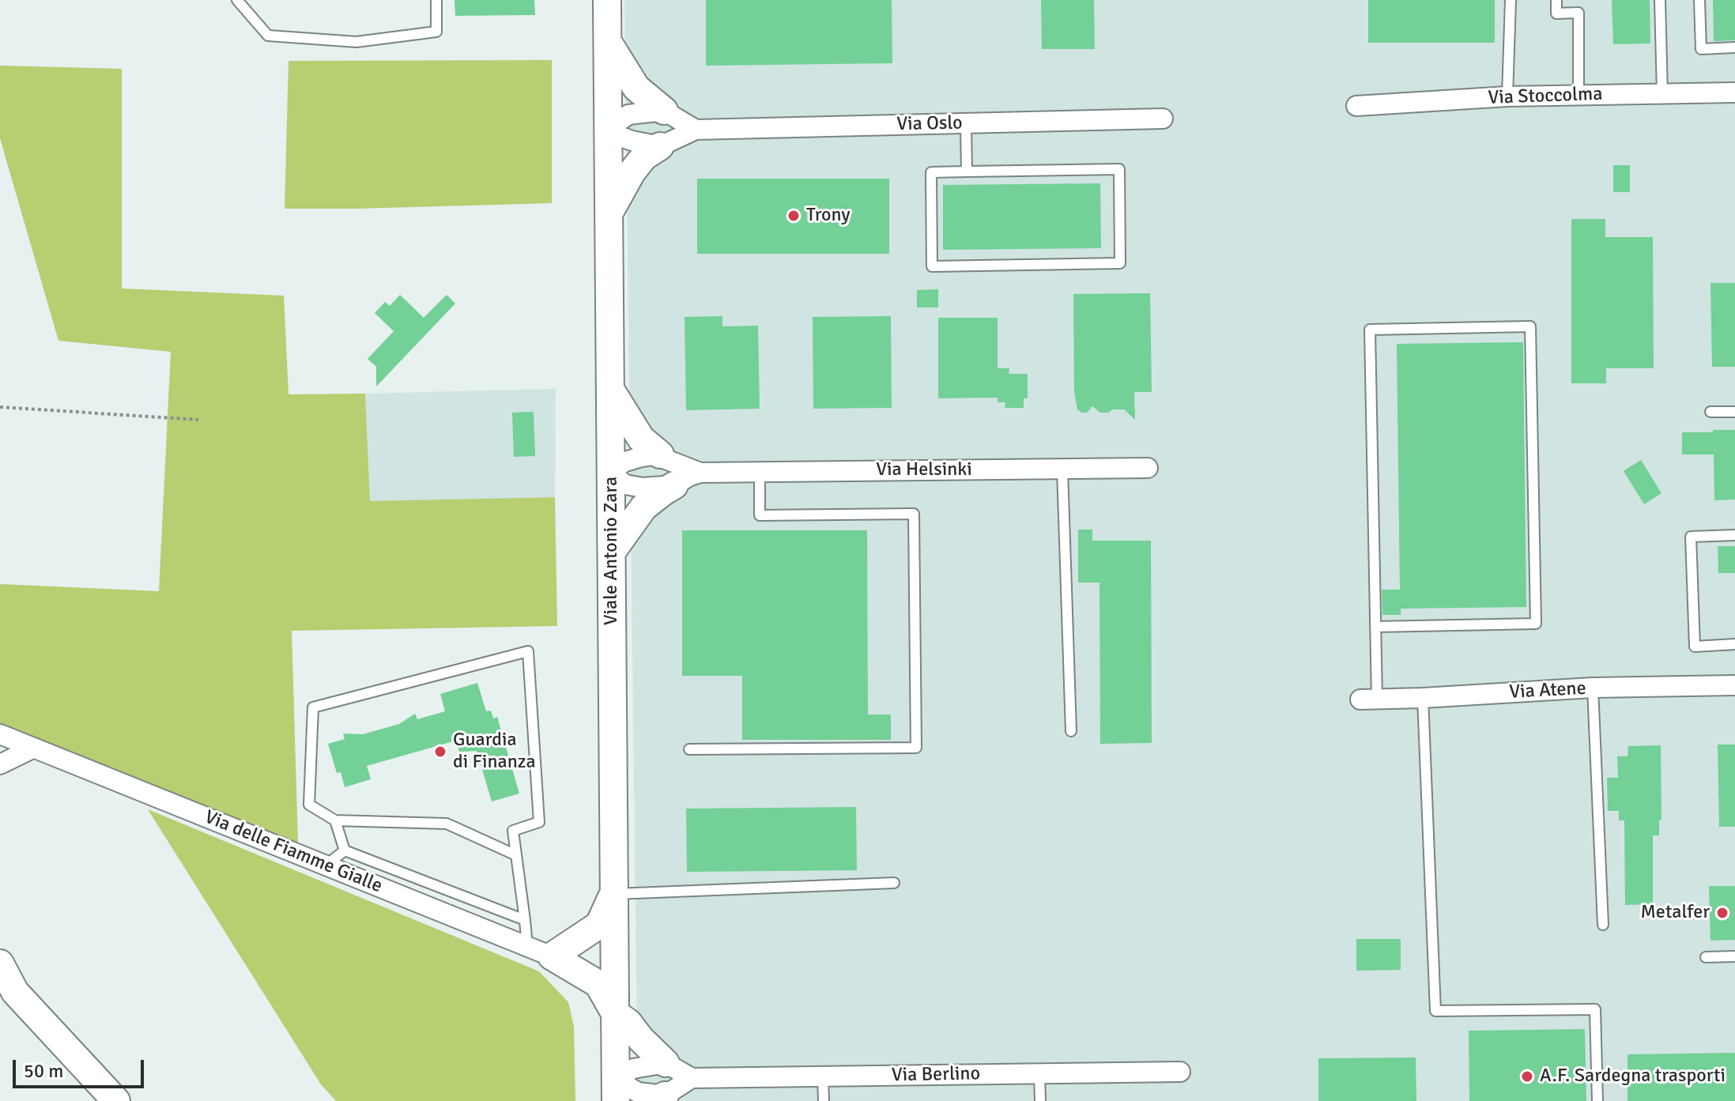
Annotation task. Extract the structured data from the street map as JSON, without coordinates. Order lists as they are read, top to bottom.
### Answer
{
  "streets": {
    "main road": ["Viale Antonio Zara"],
    "street": [
      "Via Stoccolma",
      "Via Oslo",
      "Via Helsinki",
      "Via Atene",
      "Via delle Fiamme Gialle",
      "Via Berlino"
    ]
  },
  "crossings": [
    ["Via Helsinki", "Viale Antonio Zara"]
  ],
  "places": [
    "Trony",
    "Guardia di Finanza",
    "Metalfer",
    "A.F. Sardegna trasporti"
  ],
  "scale_bar": "50 m"
}
